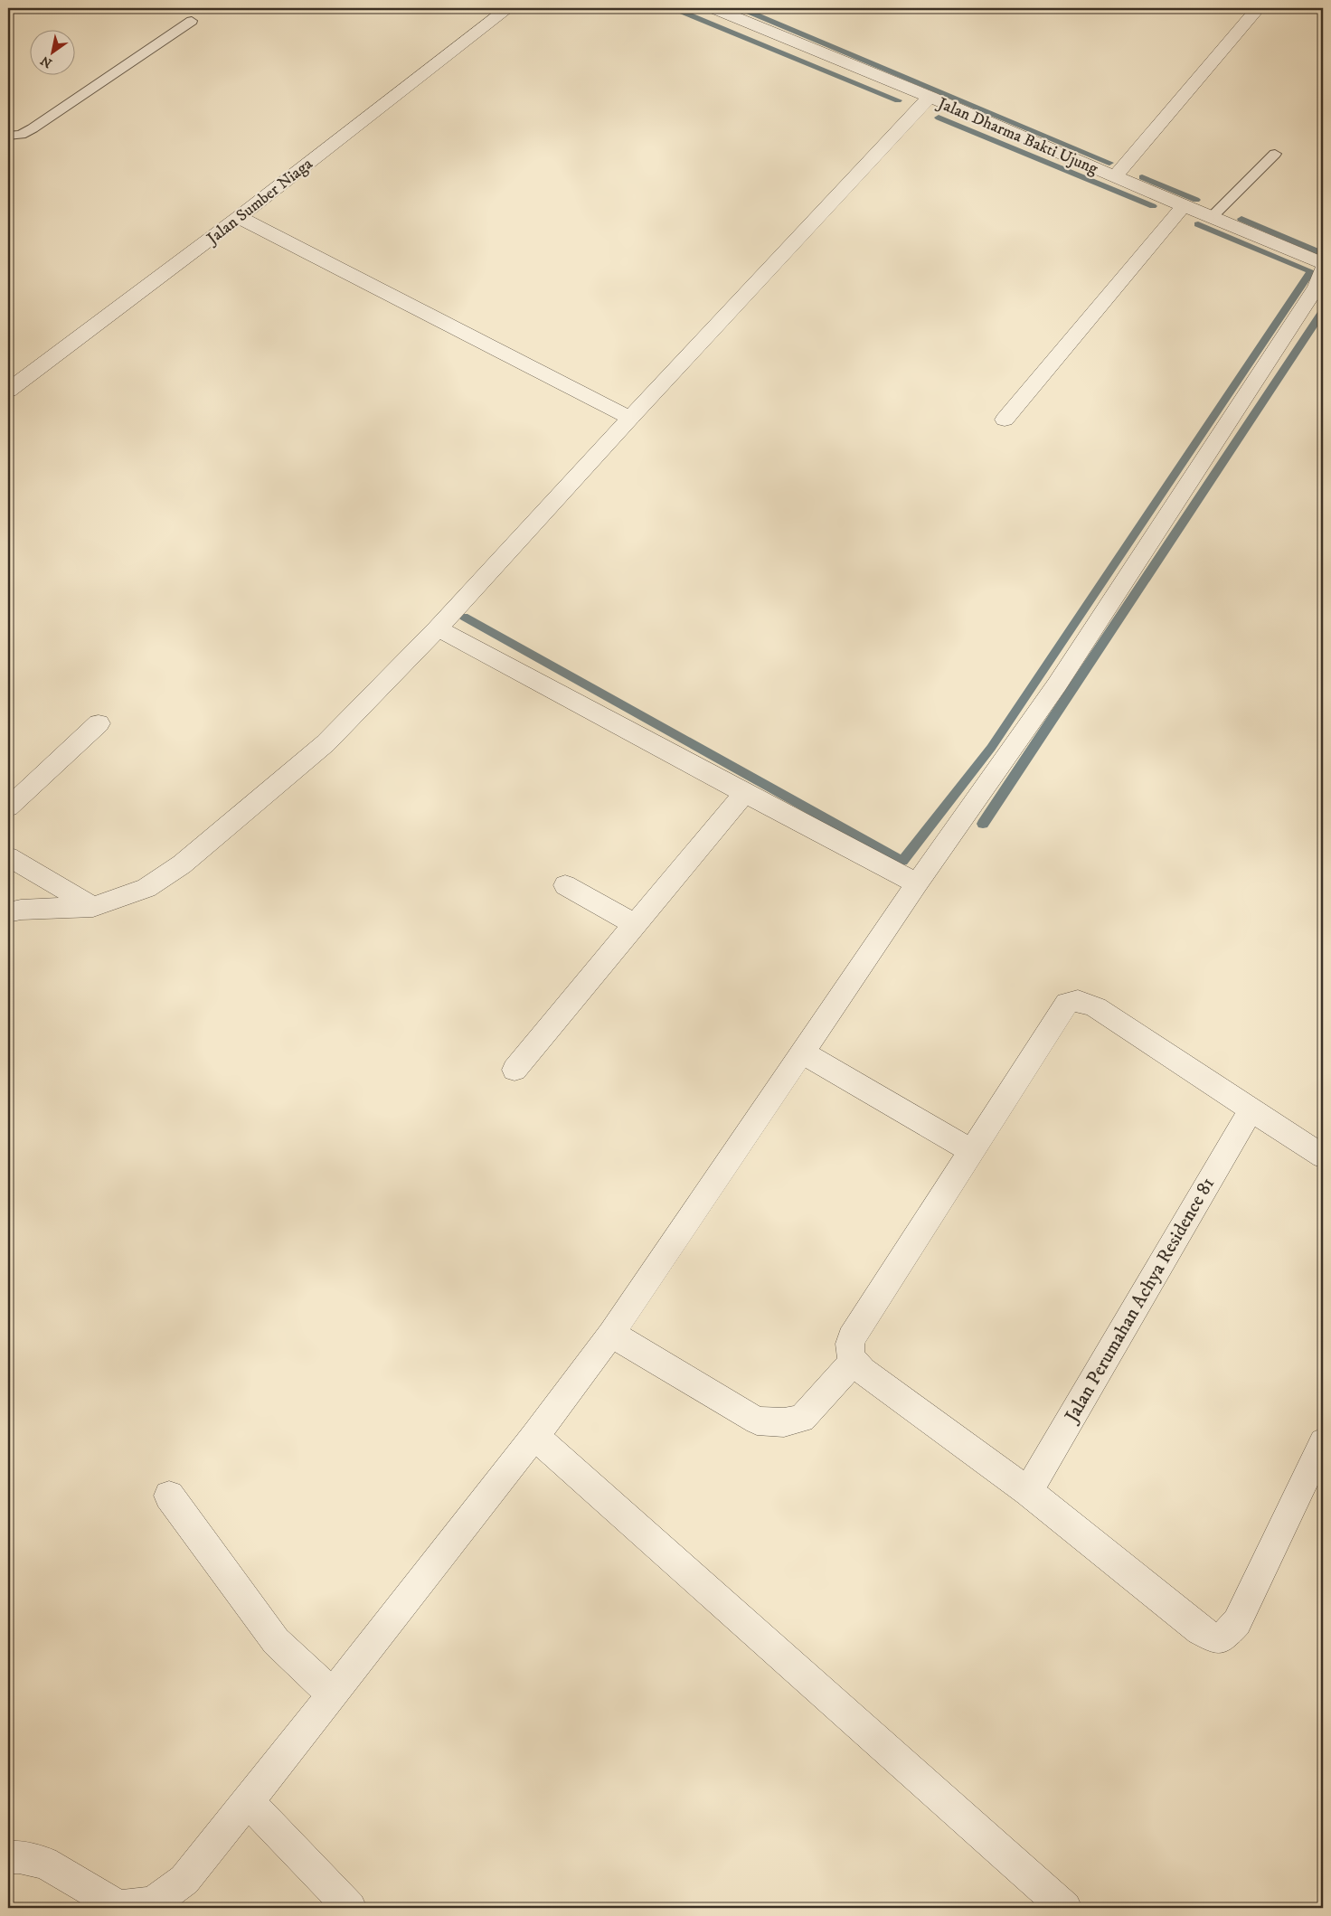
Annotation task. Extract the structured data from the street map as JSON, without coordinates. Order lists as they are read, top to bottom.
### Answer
{
  "streets": {
    "street": ["Jalan Dharma Bakti Ujung", "Jalan Sumber Niaga", "Jalan Perumahan Achya Residence 81"]
  },
  "north": "bottom left"
}
